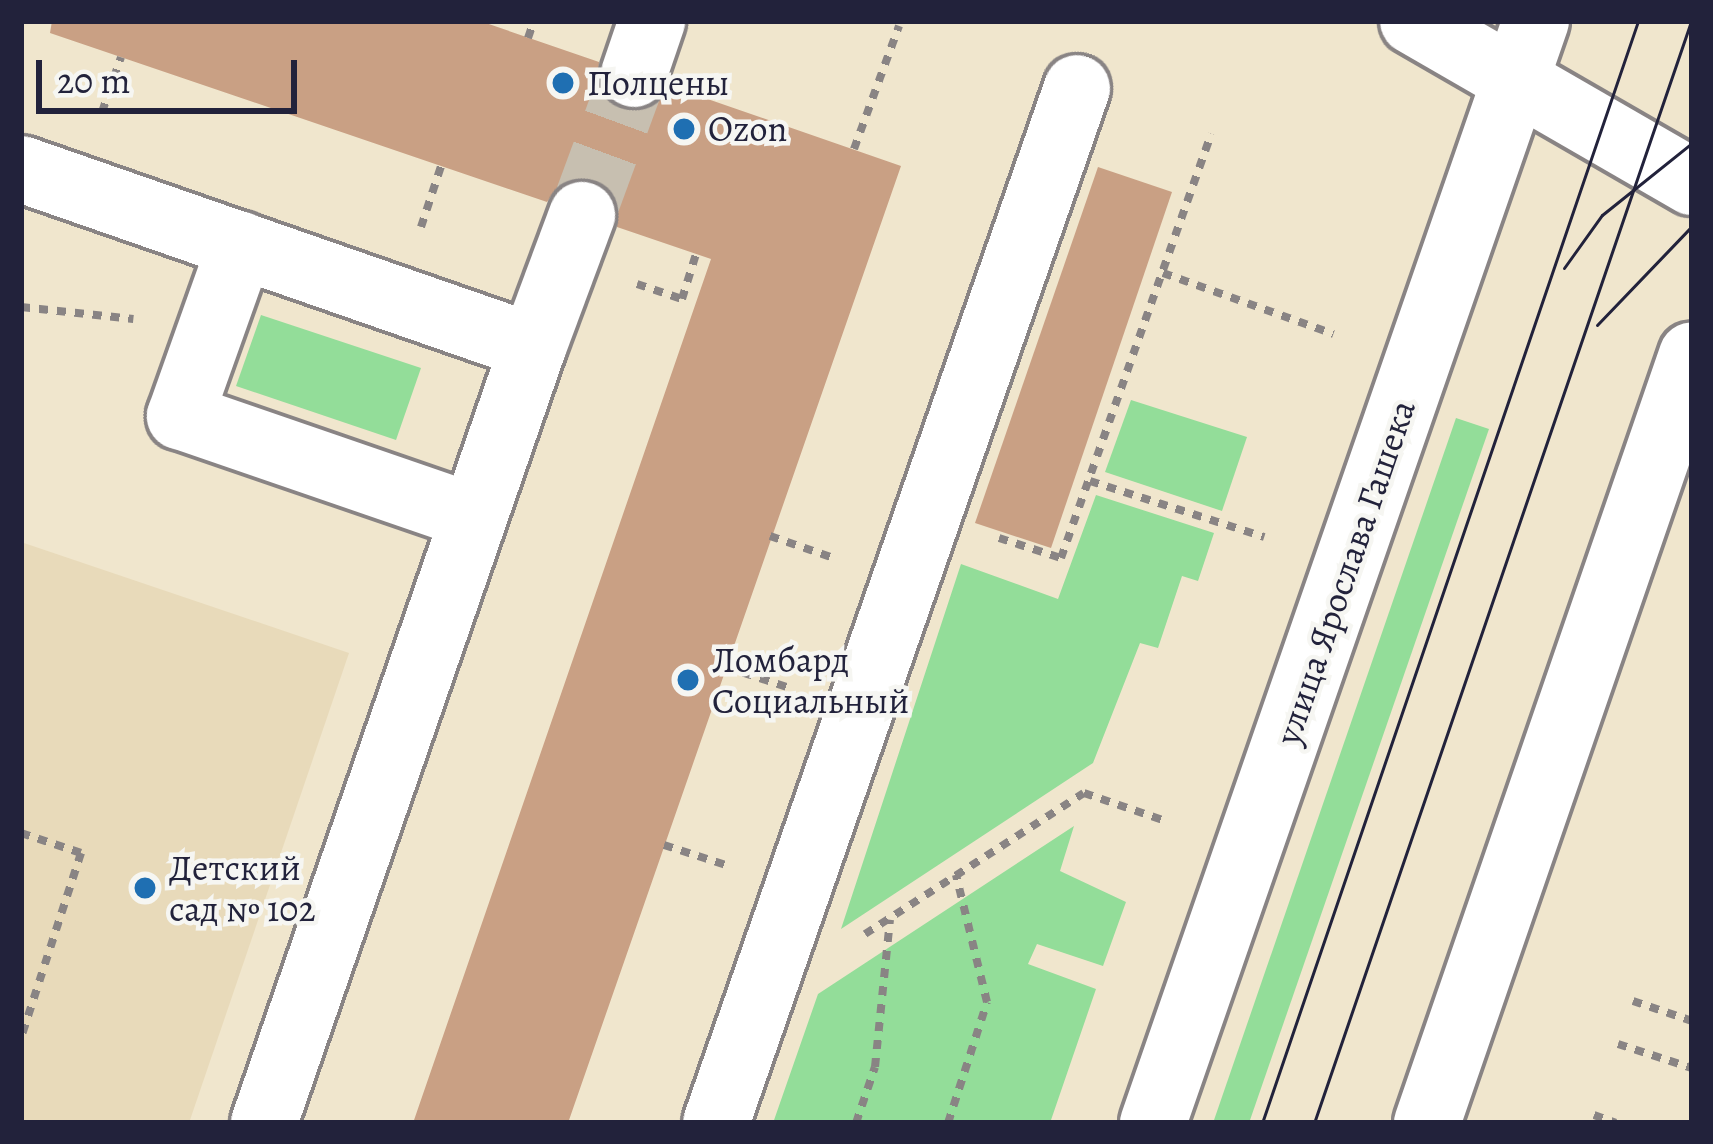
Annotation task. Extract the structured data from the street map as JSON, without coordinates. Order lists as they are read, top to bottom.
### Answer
{
  "streets": {
    "street": ["улица Ярослава Гашека"]
  },
  "places": [
    "Полцены",
    "Ozon",
    "Ломбард Социальный",
    "Детский сад № 102"
  ],
  "scale_bar": "20 m"
}
